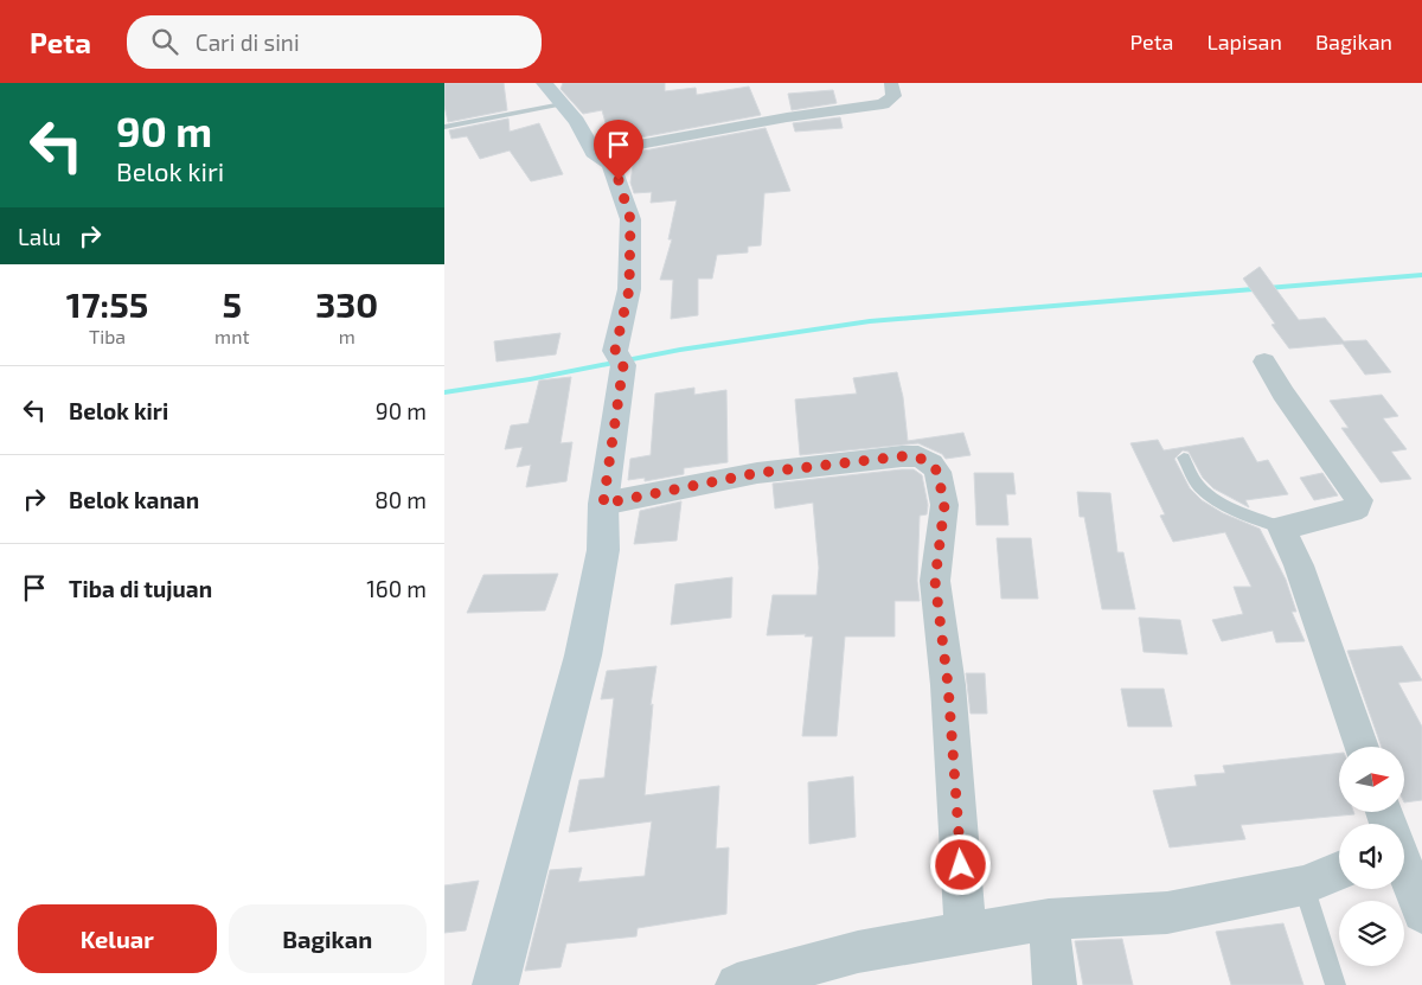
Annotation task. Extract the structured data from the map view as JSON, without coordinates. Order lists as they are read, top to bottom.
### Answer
{
  "north": "right",
  "page": {
    "header": "Peta",
    "search": "Cari di sini",
    "nav": ["Peta", "Lapisan", "Bagikan"],
    "turn": ["90 m", "Belok kiri"],
    "then": "Lalu",
    "eta": [
      "17:55",
      "Tiba",
      "5",
      "mnt",
      "330",
      "m"
    ],
    "list": [
      {
        "name": "Belok kiri",
        "value": "90 m"
      },
      {
        "name": "Belok kanan",
        "value": "80 m"
      },
      {
        "name": "Tiba di tujuan",
        "value": "160 m"
      }
    ],
    "buttons": ["Keluar", "Bagikan"]
  }
}
